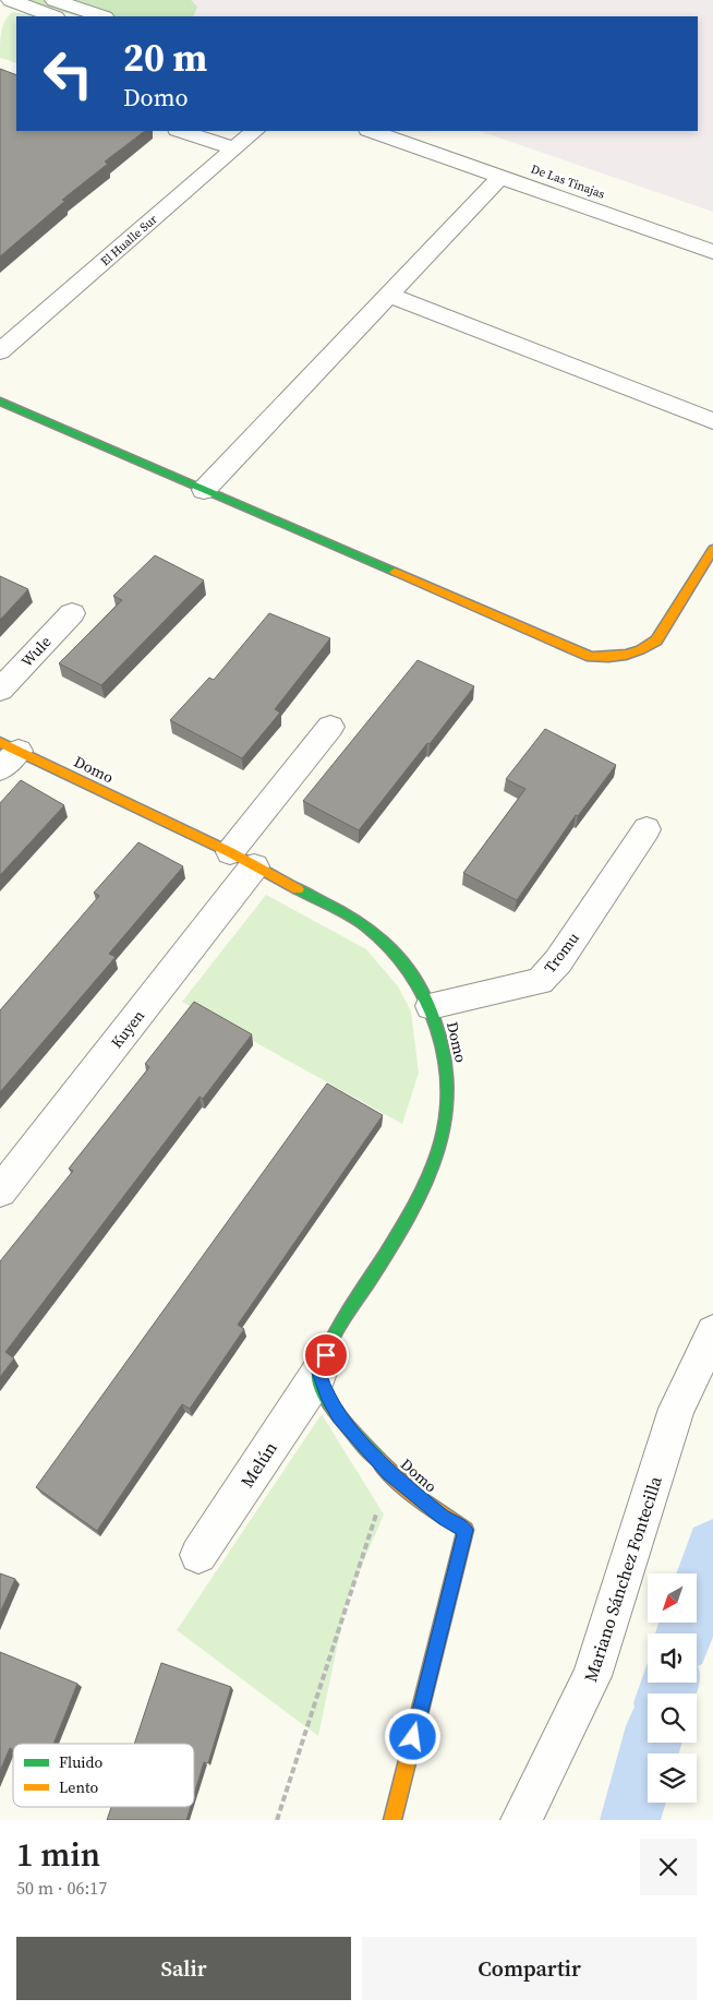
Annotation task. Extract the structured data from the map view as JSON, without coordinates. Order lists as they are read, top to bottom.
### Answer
{
  "streets": {
    "street": [
      "De Las Tinajas",
      "El Hualle Sur",
      "Wule",
      "Domo",
      "Tromu",
      "Kuyen",
      "Melún",
      "Mariano Sánchez Fontecilla"
    ]
  },
  "crossings": [
    ["Domo", "Tromu"],
    ["Domo", "Kuyen"],
    ["Domo", "Melún"]
  ],
  "legend": ["Fluido", "Lento"],
  "north": "bottom left",
  "page": {
    "turn": ["20 m", "Domo"],
    "heading": ["1 min", "50 m · 06:17"],
    "buttons": ["Salir", "Compartir"]
  }
}
